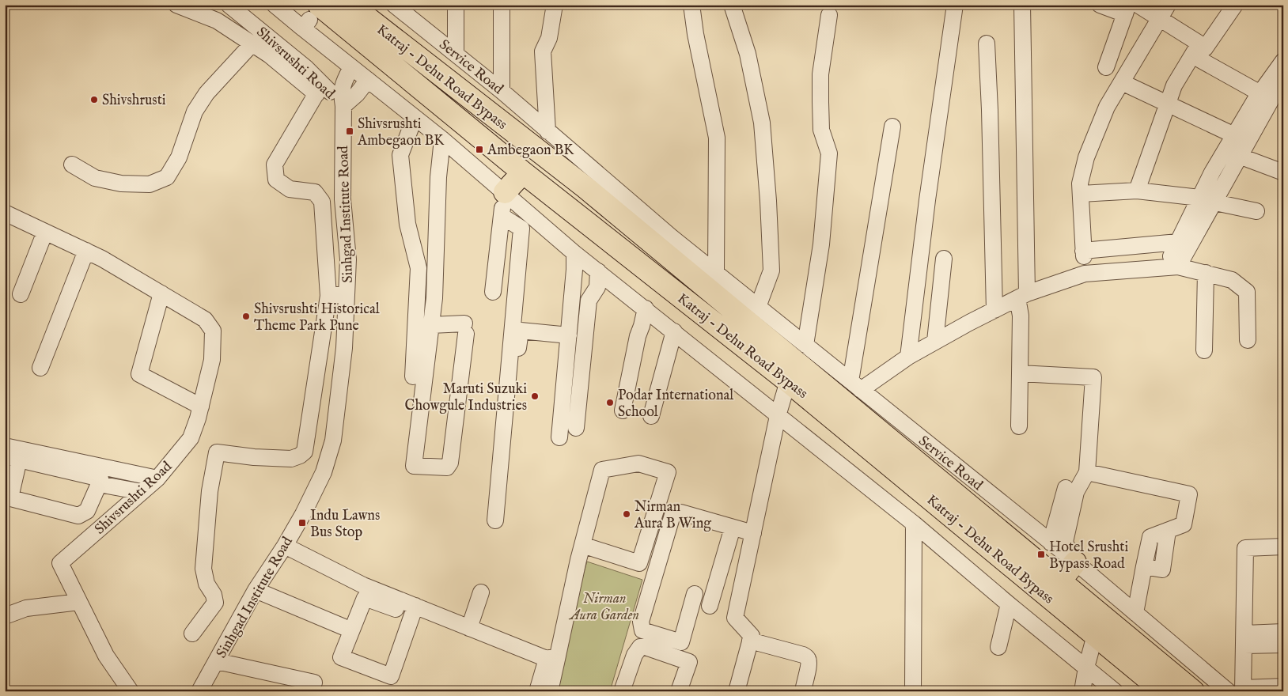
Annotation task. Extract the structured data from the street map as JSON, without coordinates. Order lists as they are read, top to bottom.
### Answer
{
  "streets": {
    "highway": ["Katraj - Dehu Road Bypass"],
    "street": ["Shivsrushti Road", "Service Road", "Sinhgad Institute Road"]
  },
  "crossings": [
    ["Shivsrushti Road", "Sinhgad Institute Road"]
  ],
  "parks": ["Nirman Aura Garden"],
  "places": {
    "other": [
      "Shivshrusti",
      "Shivsrushti Historical Theme Park Pune",
      "Maruti Suzuki Chowgule Industries",
      "Podar International School",
      "Nirman Aura B Wing"
    ],
    "transit": [
      "Shivsrushti Ambegaon BK",
      "Ambegaon BK",
      "Indu Lawns Bus Stop",
      "Hotel Srushti Bypass Road"
    ]
  }
}
